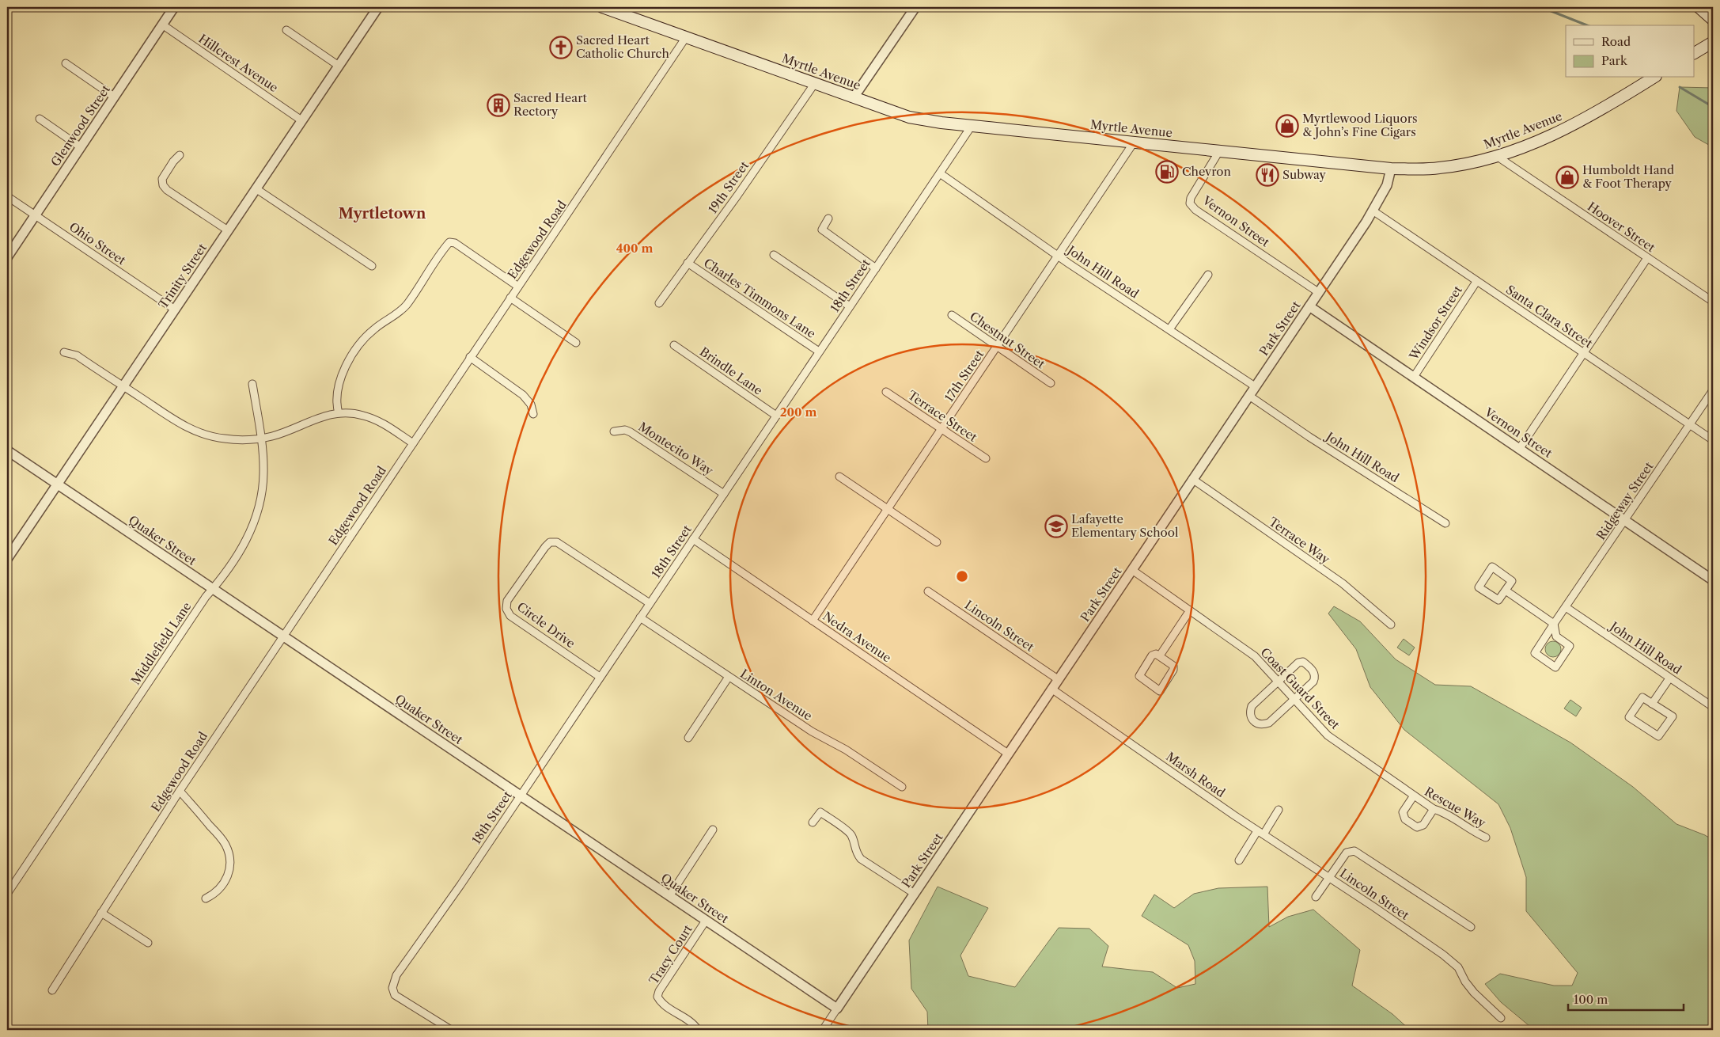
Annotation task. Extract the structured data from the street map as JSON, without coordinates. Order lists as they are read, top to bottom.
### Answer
{
  "streets": {
    "main road": ["Myrtle Avenue"],
    "street": [
      "Hillcrest Avenue",
      "Glenwood Street",
      "19th Street",
      "Vernon Street",
      "Hoover Street",
      "Edgewood Road",
      "Ohio Street",
      "John Hill Road",
      "Trinity Street",
      "18th Street",
      "Charles Timmons Lane",
      "Santa Clara Street",
      "Windsor Street",
      "Park Street",
      "Chestnut Street",
      "Brindle Lane",
      "17th Street",
      "Terrace Street",
      "Montecito Way",
      "Ridgeway Street",
      "Quaker Street",
      "Terrace Way",
      "Circle Drive",
      "Lincoln Street",
      "Nedra Avenue",
      "Middlefield Lane",
      "Coast Guard Street",
      "Linton Avenue",
      "Marsh Road",
      "Rescue Way",
      "Tracy Court"
    ]
  },
  "crossings": [
    ["Hillcrest Avenue", "Glenwood Street"],
    ["Hillcrest Avenue", "Trinity Street"],
    ["Myrtle Avenue", "19th Street"],
    ["Myrtle Avenue", "Vernon Street"],
    ["Myrtle Avenue", "Hoover Street"],
    ["Myrtle Avenue", "Edgewood Road"],
    ["Myrtle Avenue", "18th Street"],
    ["Myrtle Avenue", "Park Street"],
    ["Myrtle Avenue", "17th Street"],
    ["Glenwood Street", "Ohio Street"],
    ["19th Street", "Charles Timmons Lane"],
    ["Vernon Street", "Windsor Street"],
    ["Vernon Street", "Park Street"],
    ["Vernon Street", "Ridgeway Street"],
    ["Edgewood Road", "Quaker Street"],
    ["Ohio Street", "Trinity Street"],
    ["John Hill Road", "18th Street"],
    ["John Hill Road", "Park Street"],
    ["John Hill Road", "17th Street"],
    ["John Hill Road", "Ridgeway Street"],
    ["Trinity Street", "Quaker Street"],
    ["18th Street", "Charles Timmons Lane"],
    ["18th Street", "Brindle Lane"],
    ["18th Street", "Montecito Way"],
    ["18th Street", "Quaker Street"],
    ["18th Street", "Circle Drive"],
    ["18th Street", "Nedra Avenue"],
    ["18th Street", "Linton Avenue"],
    ["Santa Clara Street", "Windsor Street"],
    ["Santa Clara Street", "Park Street"],
    ["Santa Clara Street", "Ridgeway Street"],
    ["Park Street", "Quaker Street"],
    ["Park Street", "Terrace Way"],
    ["Park Street", "Lincoln Street"],
    ["Park Street", "Nedra Avenue"],
    ["Park Street", "Coast Guard Street"],
    ["Park Street", "Marsh Road"],
    ["Chestnut Street", "17th Street"],
    ["17th Street", "Terrace Street"],
    ["17th Street", "Nedra Avenue"],
    ["Quaker Street", "Middlefield Lane"],
    ["Quaker Street", "Tracy Court"],
    ["Lincoln Street", "Marsh Road"],
    ["Coast Guard Street", "Rescue Way"]
  ],
  "districts": ["Myrtletown"],
  "places": {
    "church": ["Sacred Heart Catholic Church"],
    "building": ["Sacred Heart Rectory"],
    "shop": ["Myrtlewood Liquors & John’s Fine Cigars", "Humboldt Hand & Foot Therapy"],
    "fuel station": ["Chevron"],
    "restaurant": ["Subway"],
    "school or university": ["Lafayette Elementary School"]
  },
  "legend": ["Road", "Park"],
  "scale_bar": "100 m",
  "rings": ["400 m", "200 m"]
}
